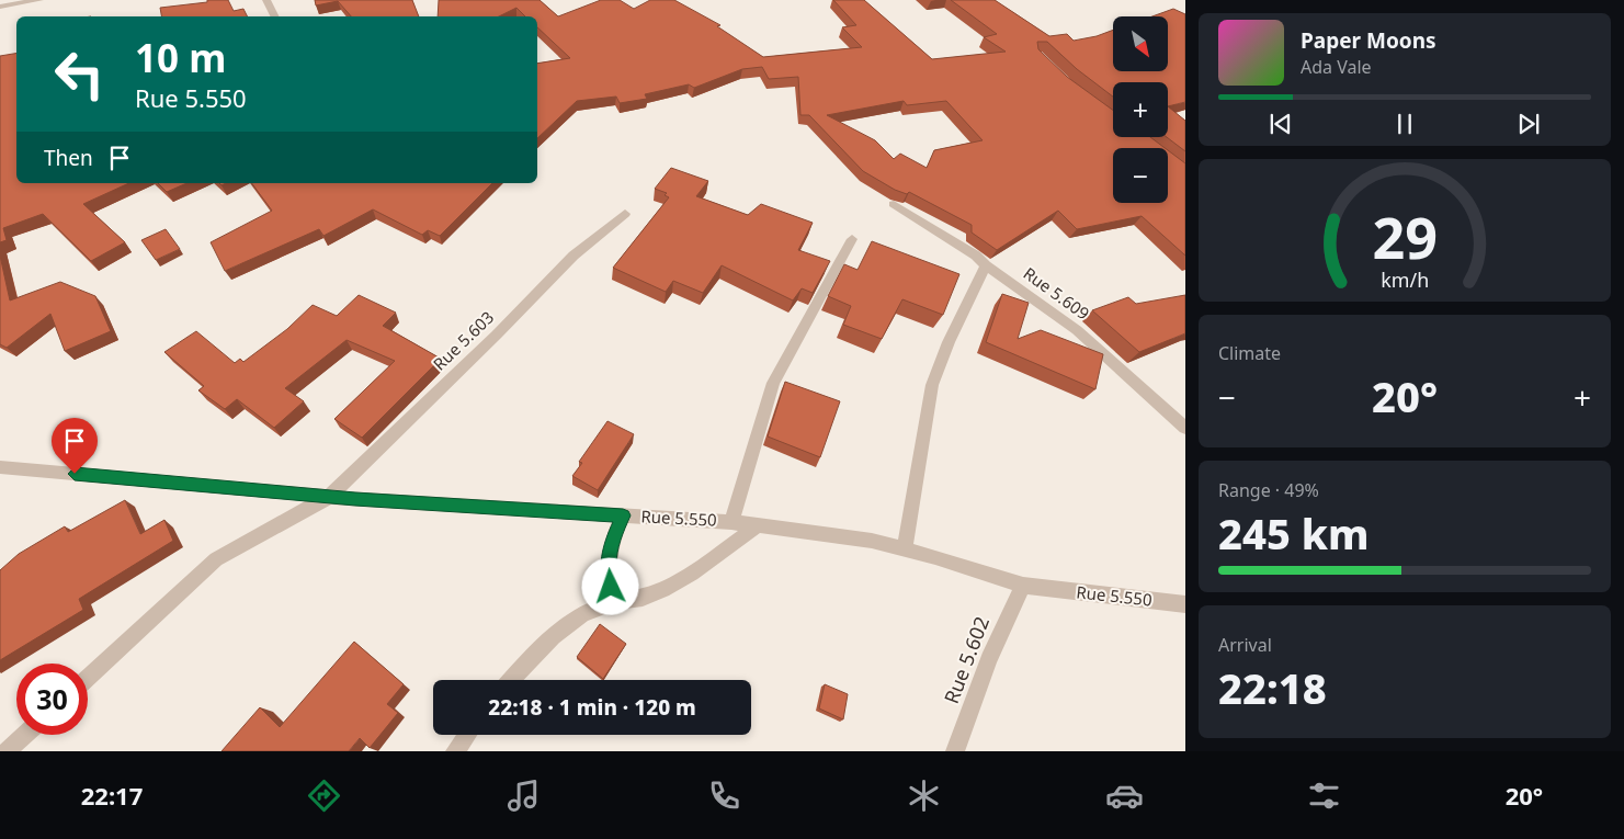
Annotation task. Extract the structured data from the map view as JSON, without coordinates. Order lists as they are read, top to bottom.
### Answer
{
  "streets": {
    "street": [
      "Rue 5.609",
      "Rue 5.603",
      "Rue 5.550",
      "Rue 5.602"
    ]
  },
  "crossings": [
    ["Rue 5.603", "Rue 5.550"],
    ["Rue 5.550", "Rue 5.602"]
  ],
  "north": "bottom right",
  "page": {
    "map_buttons": ["+", "−"],
    "turn": ["10 m", "Rue 5.550"],
    "song": ["Paper Moons", "Ada Vale"],
    "then": "Then",
    "tile": [
      "Climate",
      ["Range · 49%", "245 km"],
      ["Arrival", "22:18"]
    ],
    "heat": ["−", "20°", "+"],
    "limit": "30",
    "trip": "22:18 · 1 min · 120 m",
    "tabs": ["22:17", "20°"],
    "gauge": ["29", "km/h"]
  }
}
